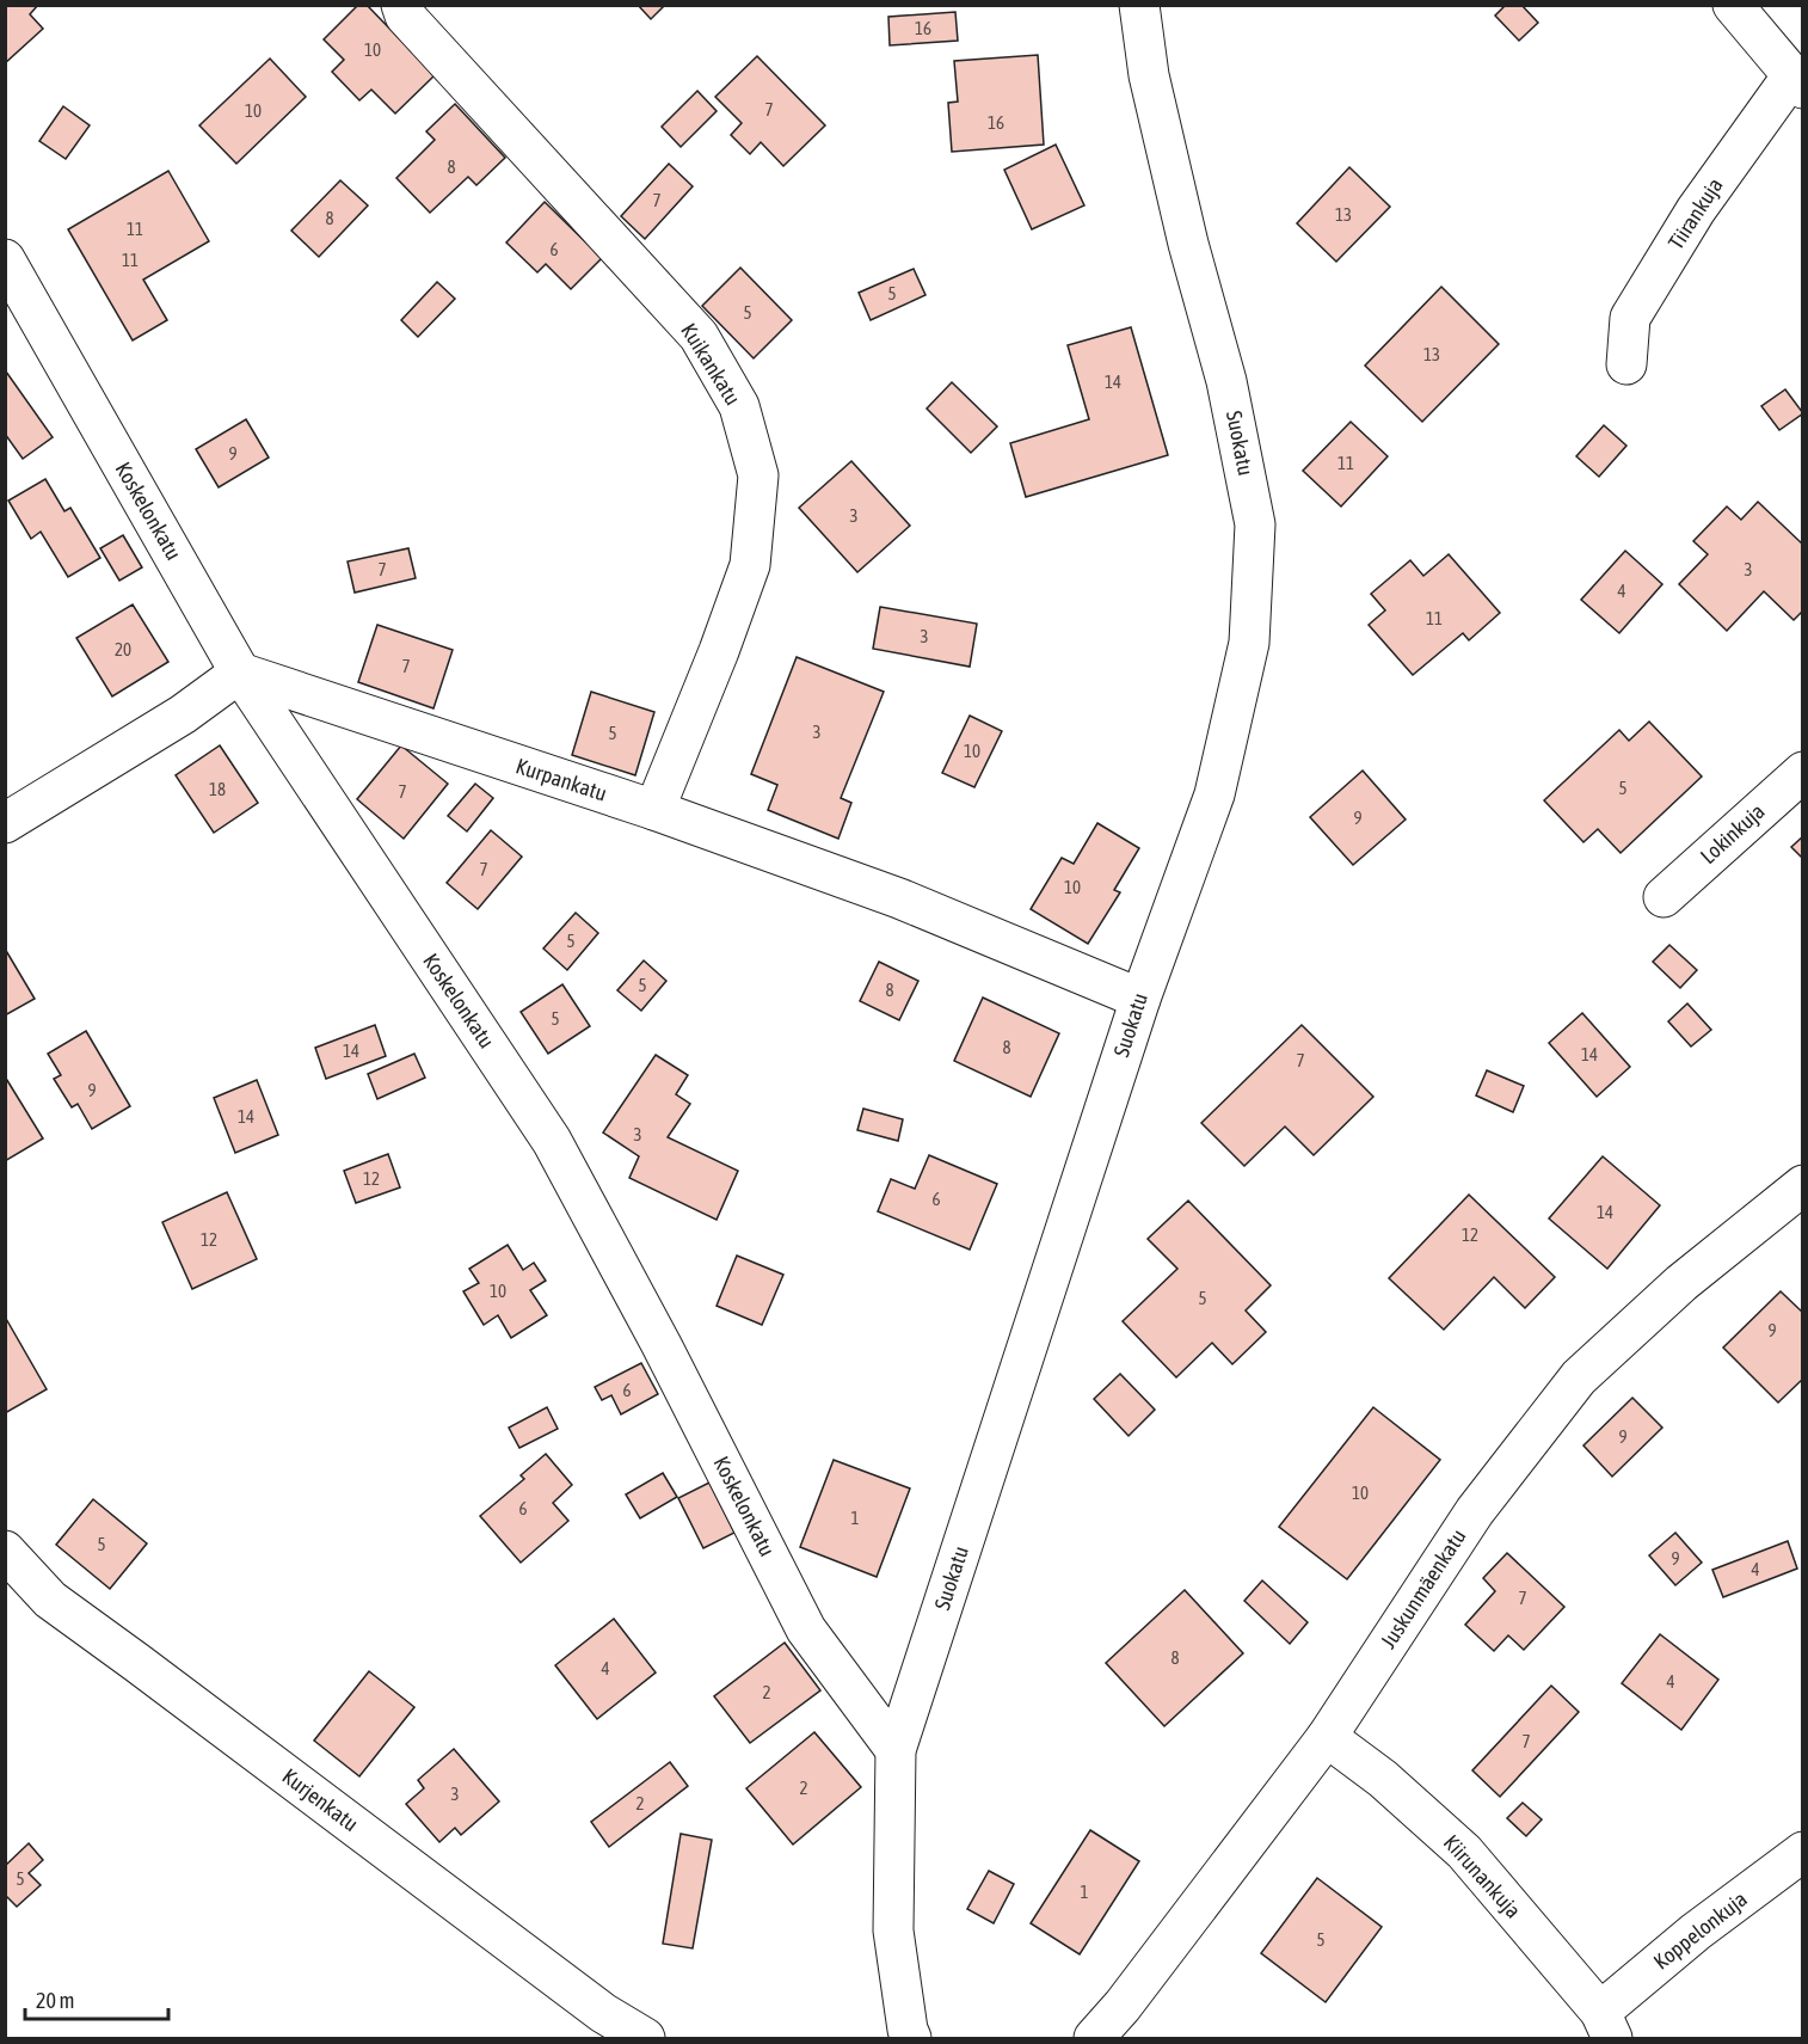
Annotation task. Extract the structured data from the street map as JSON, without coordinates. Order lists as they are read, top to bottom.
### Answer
{
  "streets": {
    "street": [
      "Tiirankuja",
      "Kuikankatu",
      "Suokatu",
      "Koskelonkatu",
      "Kurpankatu",
      "Lokinkuja",
      "Juskunmäenkatu",
      "Kurjenkatu",
      "Kiirunankuja",
      "Koppelonkuja"
    ]
  },
  "crossings": [
    ["Kuikankatu", "Kurpankatu"],
    ["Suokatu", "Koskelonkatu"],
    ["Suokatu", "Kurpankatu"],
    ["Koskelonkatu", "Kurpankatu"],
    ["Juskunmäenkatu", "Kiirunankuja"],
    ["Kiirunankuja", "Koppelonkuja"]
  ],
  "house_numbers": [
    "16",
    "10",
    "7",
    "10",
    "16",
    "8",
    "7",
    "13",
    "8",
    "11",
    "6",
    "11",
    "5",
    "5",
    "13",
    "14",
    "9",
    "11",
    "3",
    "7",
    "3",
    "4",
    "11",
    "3",
    "20",
    "7",
    "3",
    "5",
    "10",
    "5",
    "18",
    "7",
    "9",
    "7",
    "10",
    "5",
    "5",
    "8",
    "5",
    "8",
    "14",
    "14",
    "7",
    "9",
    "14",
    "3",
    "12",
    "6",
    "14",
    "12",
    "12",
    "10",
    "5",
    "9",
    "6",
    "9",
    "10",
    "6",
    "1",
    "5",
    "9",
    "4",
    "7",
    "8",
    "4",
    "4",
    "2",
    "7",
    "2",
    "3",
    "2",
    "5",
    "1",
    "5"
  ],
  "scale_bar": "20 m"
}
